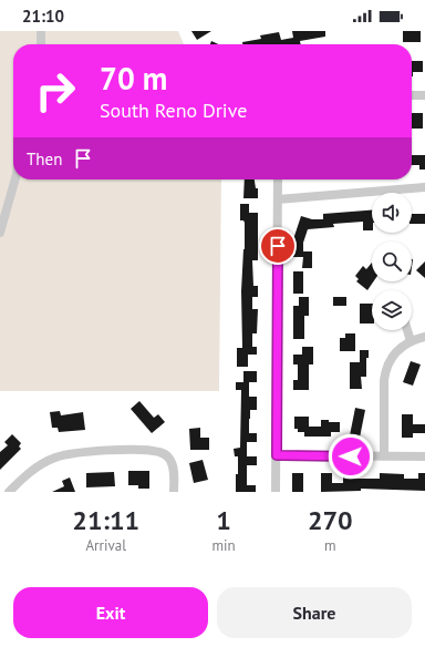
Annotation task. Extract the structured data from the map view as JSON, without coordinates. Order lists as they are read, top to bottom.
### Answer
{
  "page": {
    "status": "21:10",
    "turn": ["70 m", "South Reno Drive"],
    "then": "Then",
    "eta": [
      "21:11",
      "Arrival",
      "1",
      "min",
      "270",
      "m"
    ],
    "buttons": ["Exit", "Share"]
  }
}
